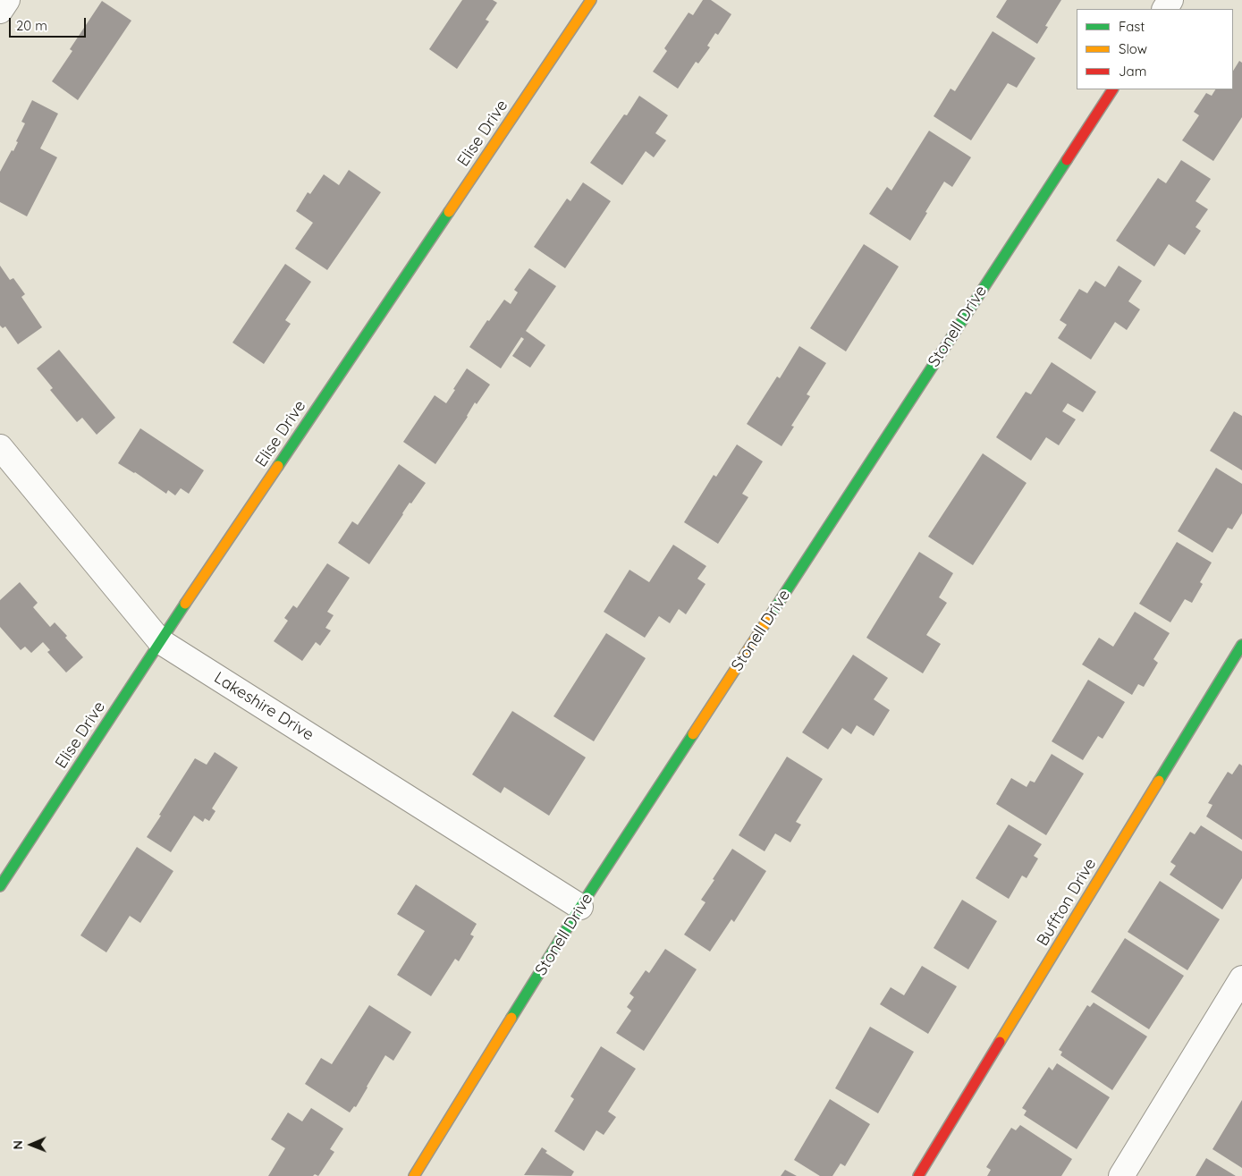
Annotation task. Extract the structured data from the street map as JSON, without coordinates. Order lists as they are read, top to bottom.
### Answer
{
  "streets": {
    "street": [
      "Elise Drive",
      "Stonell Drive",
      "Lakeshire Drive",
      "Buffton Drive"
    ]
  },
  "crossings": [
    ["Elise Drive", "Lakeshire Drive"],
    ["Stonell Drive", "Lakeshire Drive"]
  ],
  "legend": ["Fast", "Slow", "Jam"],
  "scale_bar": "20 m",
  "north": "left"
}
